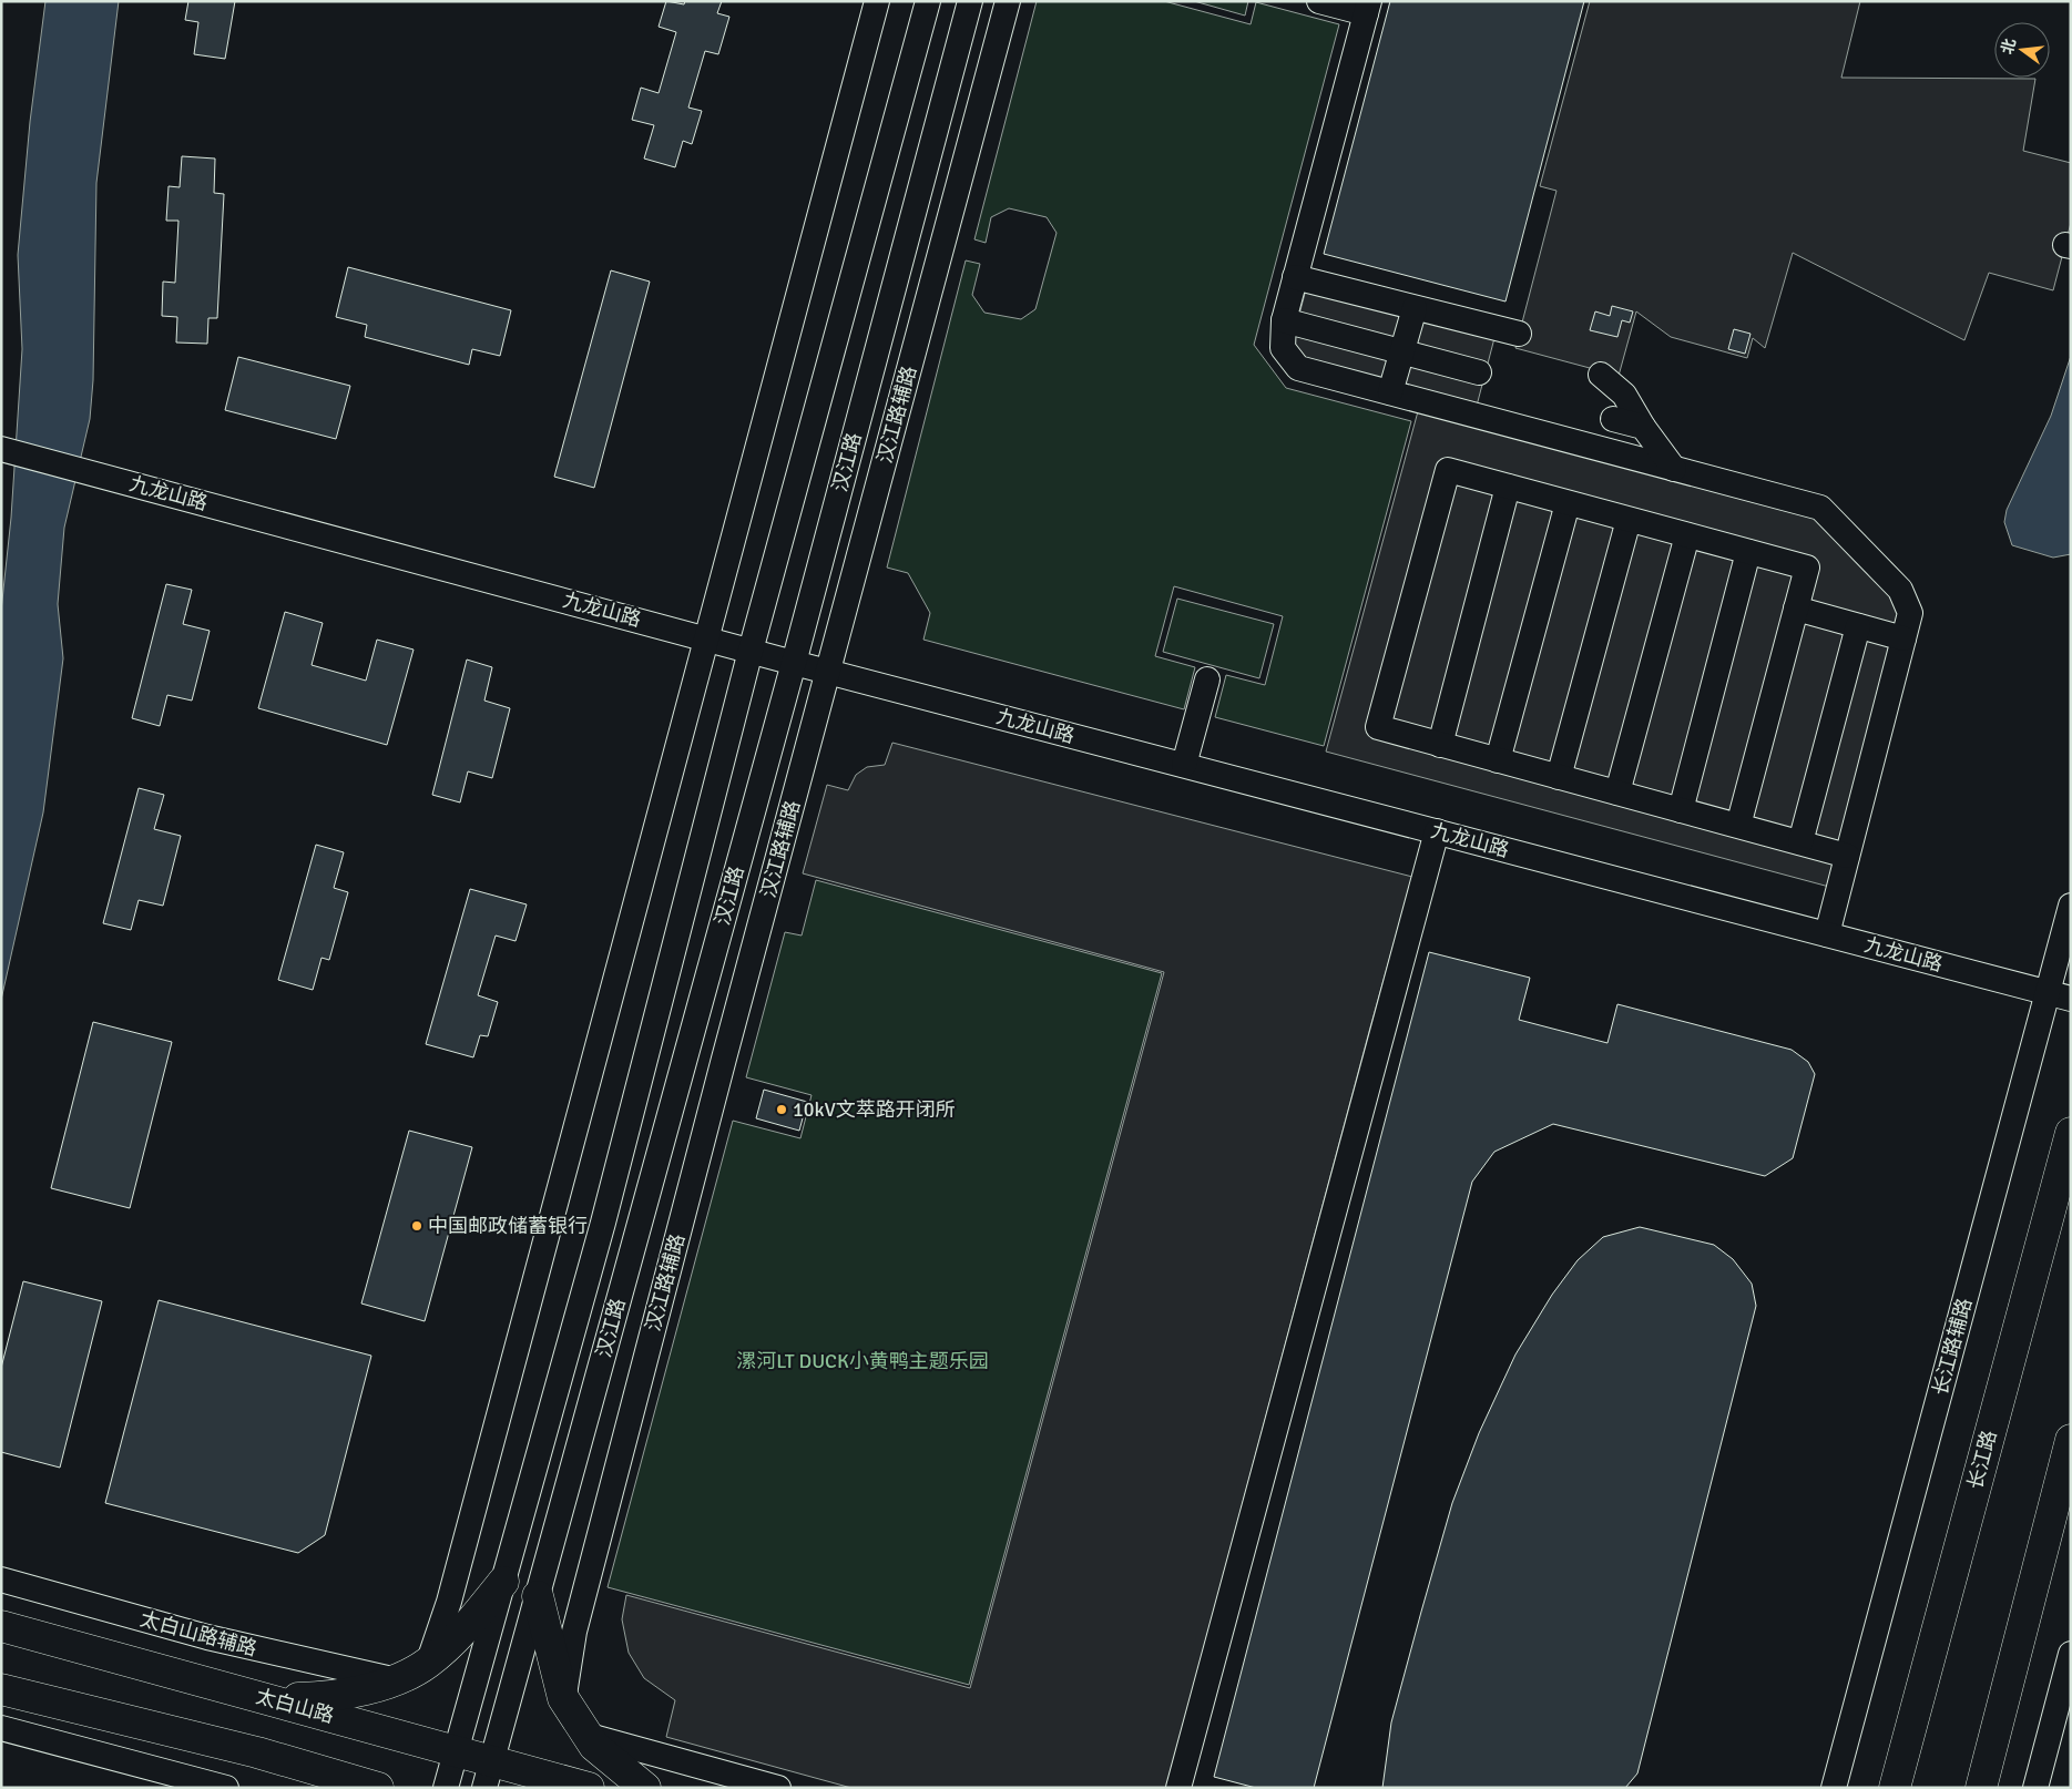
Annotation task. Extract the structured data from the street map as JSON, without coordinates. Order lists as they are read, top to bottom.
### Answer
{
  "streets": {
    "main road": ["长江路", "太白山路"],
    "street": [
      "汉江路辅路",
      "汉江路",
      "九龙山路",
      "长江路辅路",
      "太白山路辅路"
    ]
  },
  "crossings": [
    ["汉江路辅路", "九龙山路"],
    ["汉江路", "九龙山路"],
    ["汉江路", "太白山路"],
    ["九龙山路", "长江路辅路"]
  ],
  "parks": ["漯河LT DUCK小黄鸭主题乐园"],
  "places": ["10kV文萃路开闭所", "中国邮政储蓄银行"],
  "north": "left"
}
